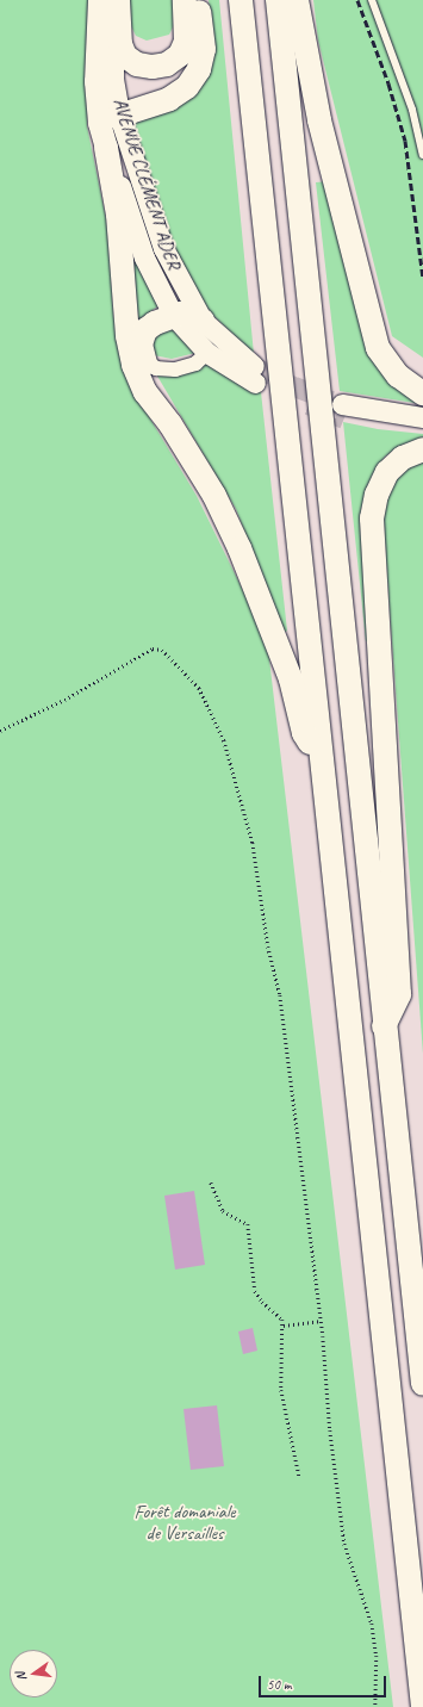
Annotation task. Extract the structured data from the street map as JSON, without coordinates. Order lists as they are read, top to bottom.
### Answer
{
  "streets": {
    "main road": ["AVENUE CLÉMENT ADER"]
  },
  "parks": ["Forêt domaniale de Versailles"],
  "scale_bar": "50 m",
  "north": "left"
}
